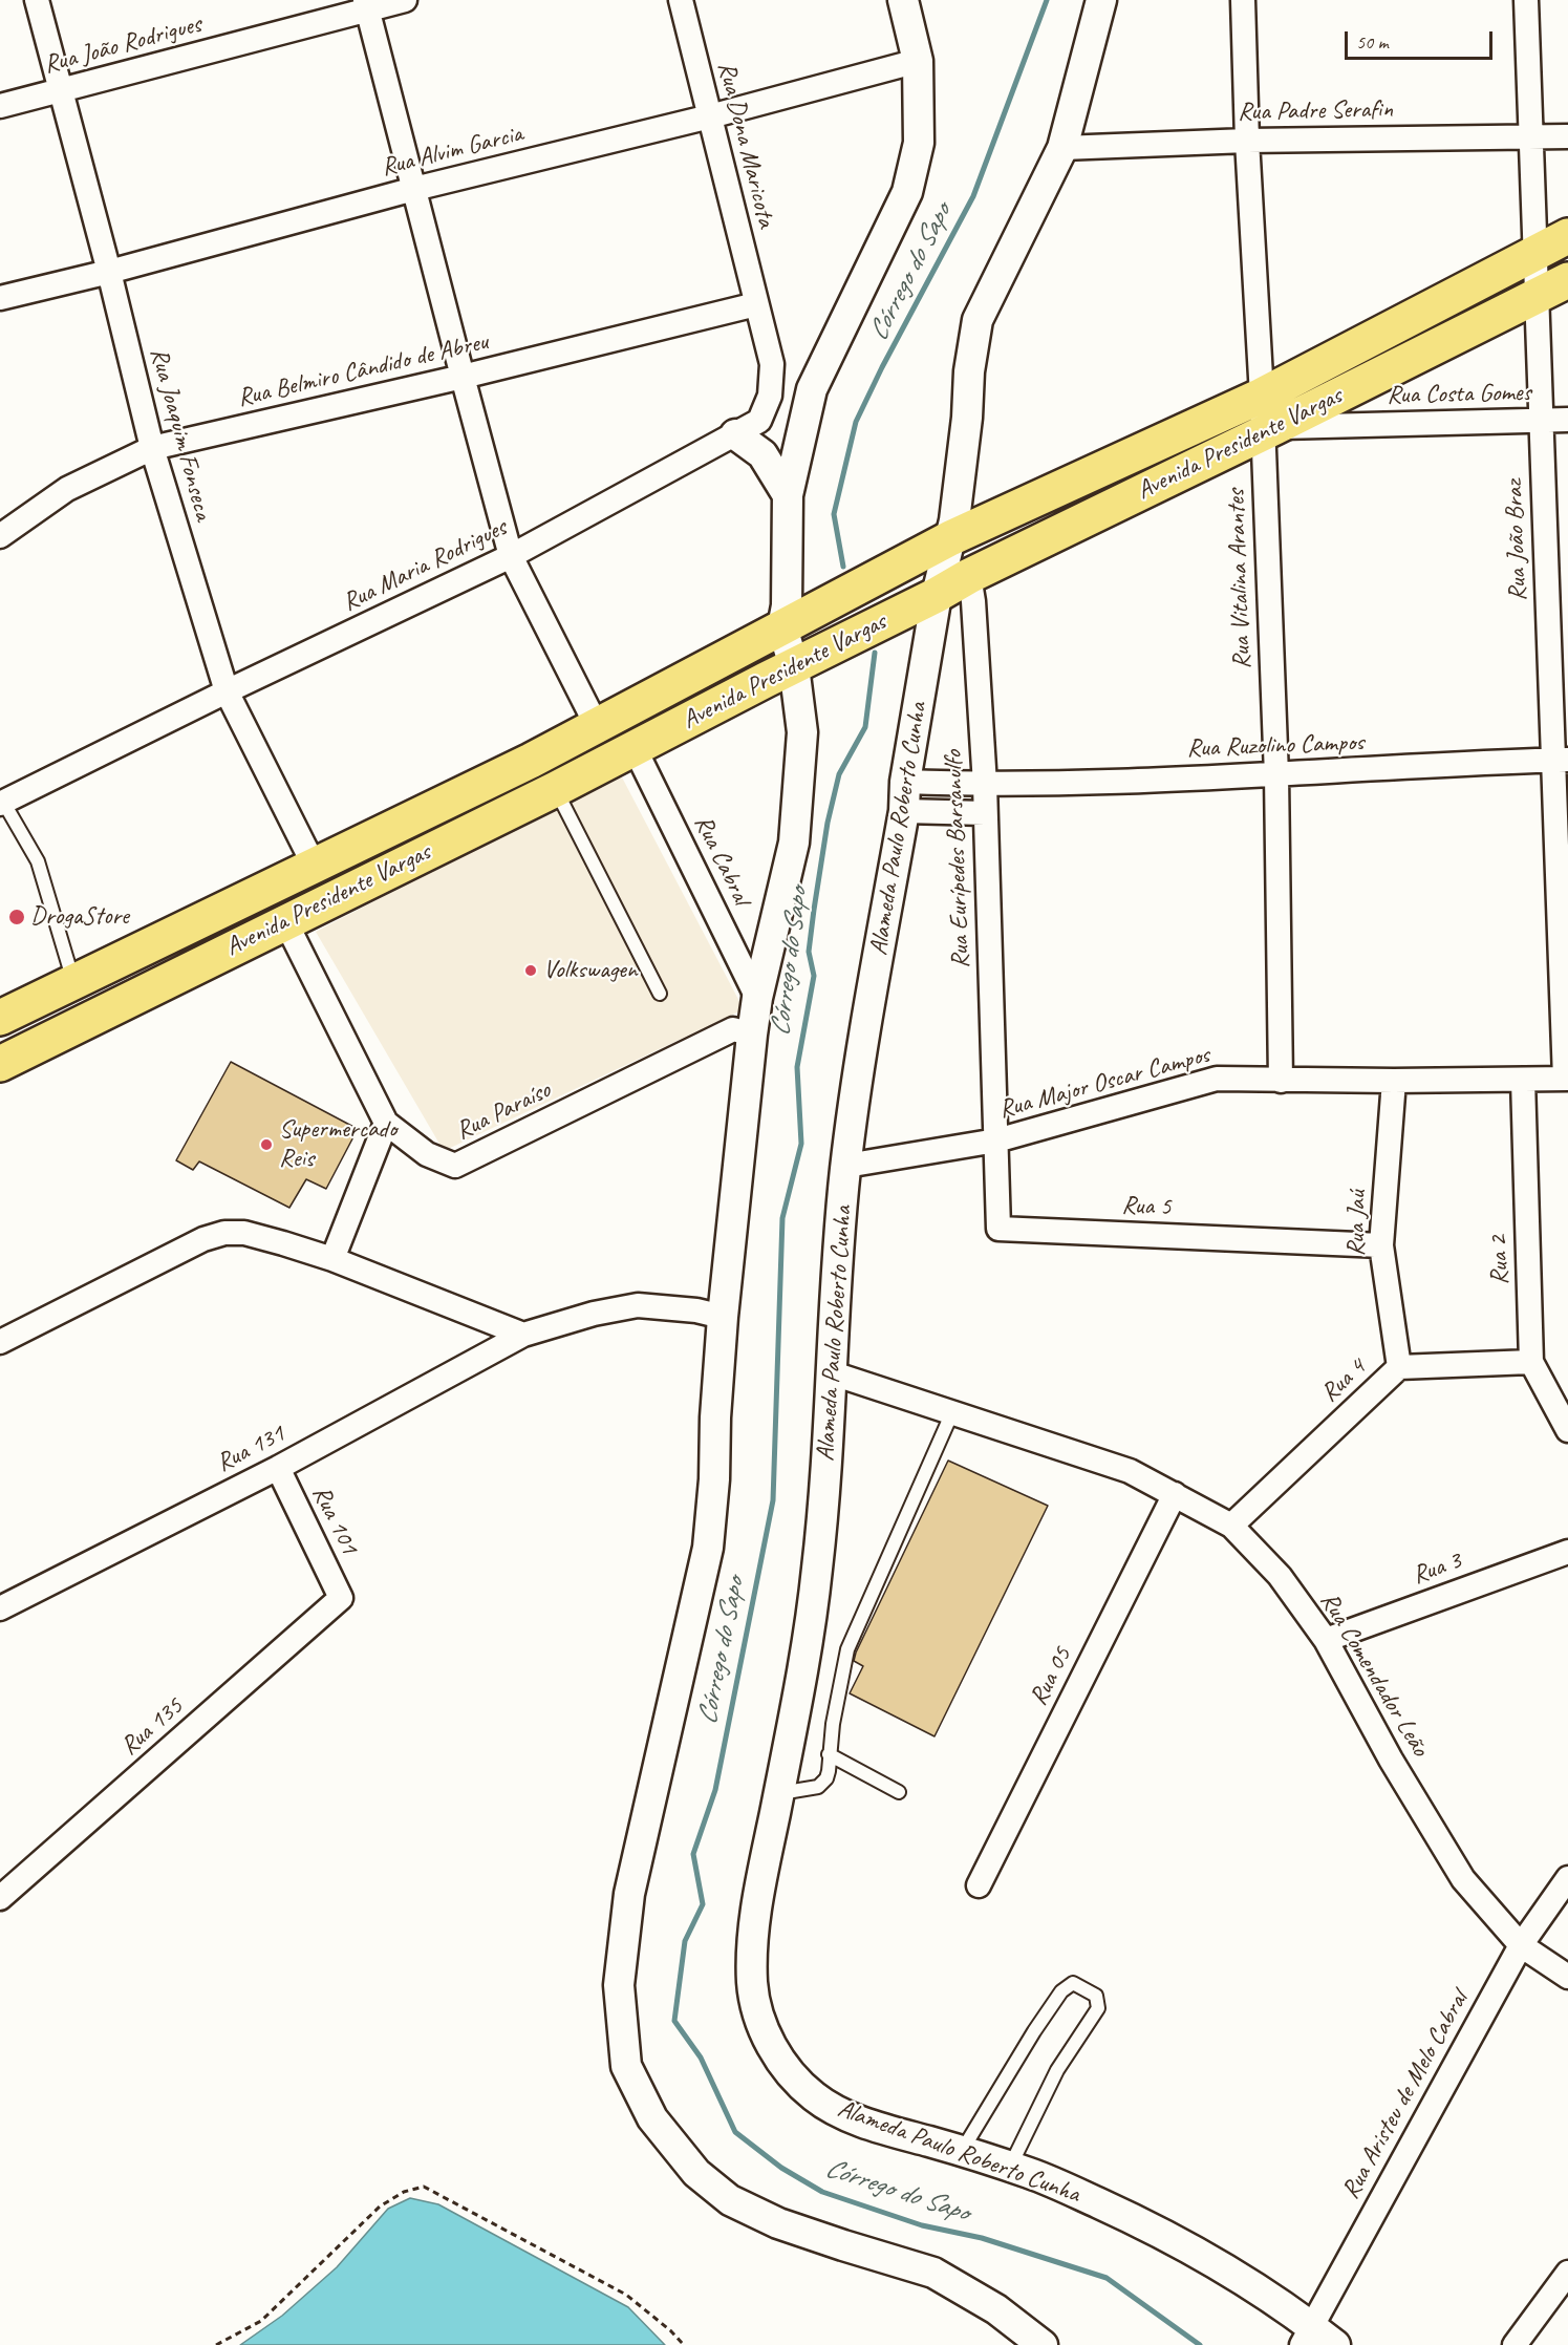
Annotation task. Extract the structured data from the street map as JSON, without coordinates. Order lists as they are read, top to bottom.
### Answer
{
  "streets": {
    "main road": ["Avenida Presidente Vargas"],
    "street": [
      "Rua João Rodrigues",
      "Rua Padre Serafin",
      "Rua Dona Maricota",
      "Rua Alvim Garcia",
      "Rua Belmiro Cândido de Abreu",
      "Rua Costa Gomes",
      "Rua Joaquim Fonseca",
      "Rua João Braz",
      "Rua Maria Rodrigues",
      "Rua Vitalina Arantes",
      "Rua Ruzolino Campos",
      "Alameda Paulo Roberto Cunha",
      "Rua Eurípedes Barsanulfo",
      "Rua Cabral",
      "Rua Major Oscar Campos",
      "Rua Paraíso",
      "Rua 5",
      "Rua Jaú",
      "Rua 2",
      "Rua 4",
      "Rua 131",
      "Rua 101",
      "Rua 3",
      "Rua Comendador Leão",
      "Rua 05",
      "Rua 135",
      "Rua Aristeu de Melo Cabral"
    ]
  },
  "crossings": [
    ["Rua João Rodrigues", "Rua Joaquim Fonseca"],
    ["Rua Padre Serafin", "Rua João Braz"],
    ["Rua Padre Serafin", "Rua Vitalina Arantes"],
    ["Rua Padre Serafin", "Alameda Paulo Roberto Cunha"],
    ["Rua Dona Maricota", "Rua Alvim Garcia"],
    ["Rua Dona Maricota", "Rua Belmiro Cândido de Abreu"],
    ["Rua Dona Maricota", "Rua Maria Rodrigues"],
    ["Rua Alvim Garcia", "Rua Joaquim Fonseca"],
    ["Rua Belmiro Cândido de Abreu", "Rua Joaquim Fonseca"],
    ["Rua Belmiro Cândido de Abreu", "Rua Maria Rodrigues"],
    ["Rua Costa Gomes", "Avenida Presidente Vargas"],
    ["Rua Costa Gomes", "Rua João Braz"],
    ["Rua Costa Gomes", "Rua Vitalina Arantes"],
    ["Rua Joaquim Fonseca", "Avenida Presidente Vargas"],
    ["Rua Joaquim Fonseca", "Rua Maria Rodrigues"],
    ["Avenida Presidente Vargas", "Rua João Braz"],
    ["Avenida Presidente Vargas", "Rua Vitalina Arantes"],
    ["Avenida Presidente Vargas", "Alameda Paulo Roberto Cunha"],
    ["Avenida Presidente Vargas", "Rua Eurípedes Barsanulfo"],
    ["Avenida Presidente Vargas", "Rua Cabral"],
    ["Avenida Presidente Vargas", "Rua Paraíso"],
    ["Rua João Braz", "Rua Ruzolino Campos"],
    ["Rua João Braz", "Rua Major Oscar Campos"],
    ["Rua Vitalina Arantes", "Rua Ruzolino Campos"],
    ["Rua Vitalina Arantes", "Rua Major Oscar Campos"],
    ["Rua Ruzolino Campos", "Alameda Paulo Roberto Cunha"],
    ["Rua Ruzolino Campos", "Rua Eurípedes Barsanulfo"],
    ["Alameda Paulo Roberto Cunha", "Rua Major Oscar Campos"],
    ["Alameda Paulo Roberto Cunha", "Rua Comendador Leão"],
    ["Alameda Paulo Roberto Cunha", "Rua Aristeu de Melo Cabral"],
    ["Rua Eurípedes Barsanulfo", "Rua Major Oscar Campos"],
    ["Rua Eurípedes Barsanulfo", "Rua 5"],
    ["Rua Major Oscar Campos", "Rua 5"],
    ["Rua Major Oscar Campos", "Rua Jaú"],
    ["Rua Major Oscar Campos", "Rua 2"],
    ["Rua 5", "Rua Jaú"],
    ["Rua Jaú", "Rua 4"],
    ["Rua 2", "Rua 4"],
    ["Rua 4", "Rua Comendador Leão"],
    ["Rua 131", "Rua 101"],
    ["Rua 101", "Rua 135"],
    ["Rua 3", "Rua Comendador Leão"],
    ["Rua Comendador Leão", "Rua 05"],
    ["Rua Comendador Leão", "Rua Aristeu de Melo Cabral"]
  ],
  "water": ["Córrego do Sapo"],
  "places": ["DrogaStore", "Volkswagen", "Supermercado Reis"],
  "scale_bar": "50 m"
}
